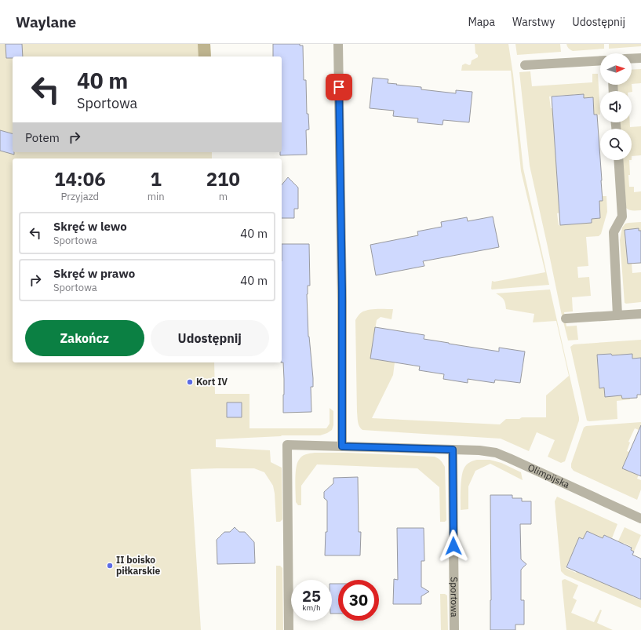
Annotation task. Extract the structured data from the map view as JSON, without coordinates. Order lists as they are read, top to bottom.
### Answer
{
  "streets": {
    "street": ["Olimpijska", "Sportowa"]
  },
  "crossings": [
    ["Olimpijska", "Sportowa"]
  ],
  "places": ["Kort IV", "II boisko piłkarskie"],
  "north": "right",
  "page": {
    "header": "Waylane",
    "nav": ["Mapa", "Warstwy", "Udostępnij"],
    "turn": ["40 m", "Sportowa"],
    "then": "Potem",
    "eta": [
      "14:06",
      "Przyjazd",
      "1",
      "min",
      "210",
      "m"
    ],
    "list": [
      {
        "name": "Skręć w lewo",
        "note": "Sportowa",
        "value": "40 m"
      },
      {
        "name": "Skręć w prawo",
        "note": "Sportowa",
        "value": "40 m"
      }
    ],
    "buttons": ["Zakończ", "Udostępnij"],
    "speed": "25 km/h",
    "limit": "30"
  }
}
